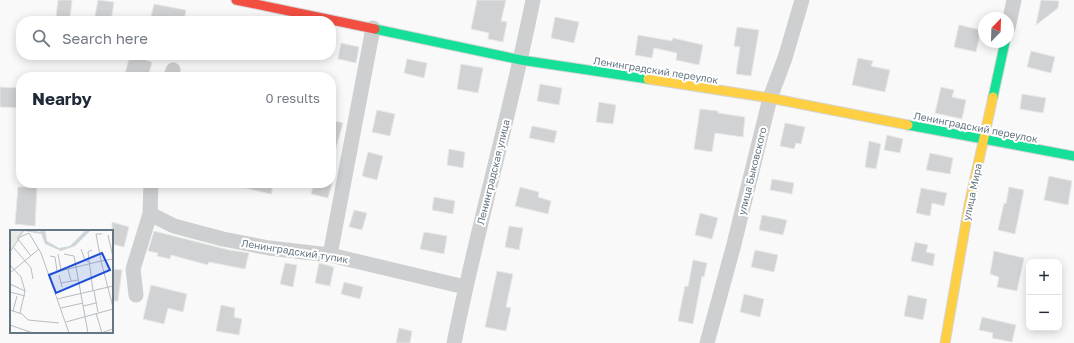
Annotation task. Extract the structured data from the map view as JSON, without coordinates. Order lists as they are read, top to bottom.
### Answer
{
  "streets": {
    "street": [
      "Ленинградский переулок",
      "улица Быковского",
      "Ленинградская улица",
      "улица Мира",
      "Ленинградский тупик"
    ]
  },
  "crossings": [
    ["Ленинградский переулок", "улица Быковского"],
    ["Ленинградский переулок", "Ленинградская улица"],
    ["Ленинградский переулок", "улица Мира"],
    ["Ленинградская улица", "Ленинградский тупик"]
  ],
  "north": "top right",
  "page": {
    "search": "Search here",
    "heading": ["Nearby", "0 results"],
    "map_buttons": ["+", "−"]
  }
}
